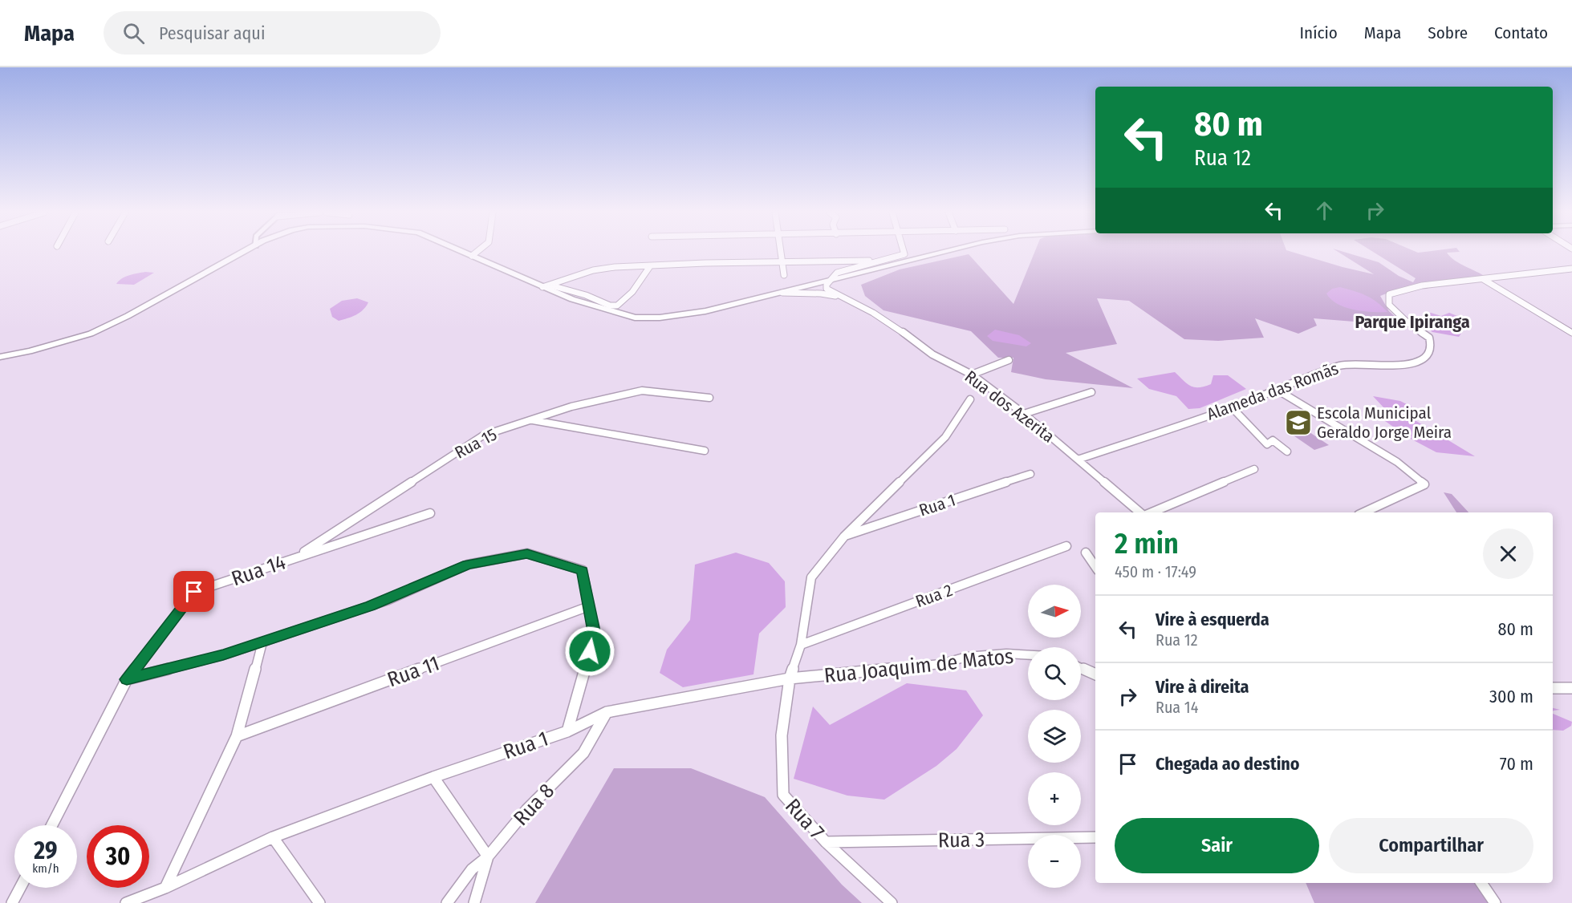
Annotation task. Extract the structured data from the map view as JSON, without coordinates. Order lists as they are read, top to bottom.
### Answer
{
  "streets": {
    "street": [
      "Alameda das Romãs",
      "Rua dos Azerita",
      "Rua 15",
      "Rua 1",
      "Rua 14",
      "Rua 2",
      "Rua Joaquim de Matos",
      "Rua 11",
      "Rua 8",
      "Rua 7",
      "Rua 3"
    ]
  },
  "crossings": [
    ["Alameda das Romãs", "Rua dos Azerita"],
    ["Rua 15", "Rua 14"],
    ["Rua 1", "Rua Joaquim de Matos"],
    ["Rua 1", "Rua 8"],
    ["Rua 1", "Rua 7"],
    ["Rua Joaquim de Matos", "Rua 7"],
    ["Rua 7", "Rua 3"]
  ],
  "districts": ["Parque Ipiranga"],
  "places": {
    "school or university": ["Escola Municipal Geraldo Jorge Meira"]
  },
  "north": "right",
  "page": {
    "header": "Mapa",
    "search": "Pesquisar aqui",
    "nav": [
      "Início",
      "Mapa",
      "Sobre",
      "Contato"
    ],
    "turn": ["80 m", "Rua 12"],
    "heading": ["2 min", "450 m · 17:49"],
    "map_buttons": ["+", "−"],
    "list": [
      {
        "name": "Vire à esquerda",
        "note": "Rua 12",
        "value": "80 m"
      },
      {
        "name": "Vire à direita",
        "note": "Rua 14",
        "value": "300 m"
      },
      {
        "name": "Chegada ao destino",
        "value": "70 m"
      }
    ],
    "buttons": ["Sair", "Compartilhar"],
    "speed": "29 km/h",
    "limit": "30"
  }
}
